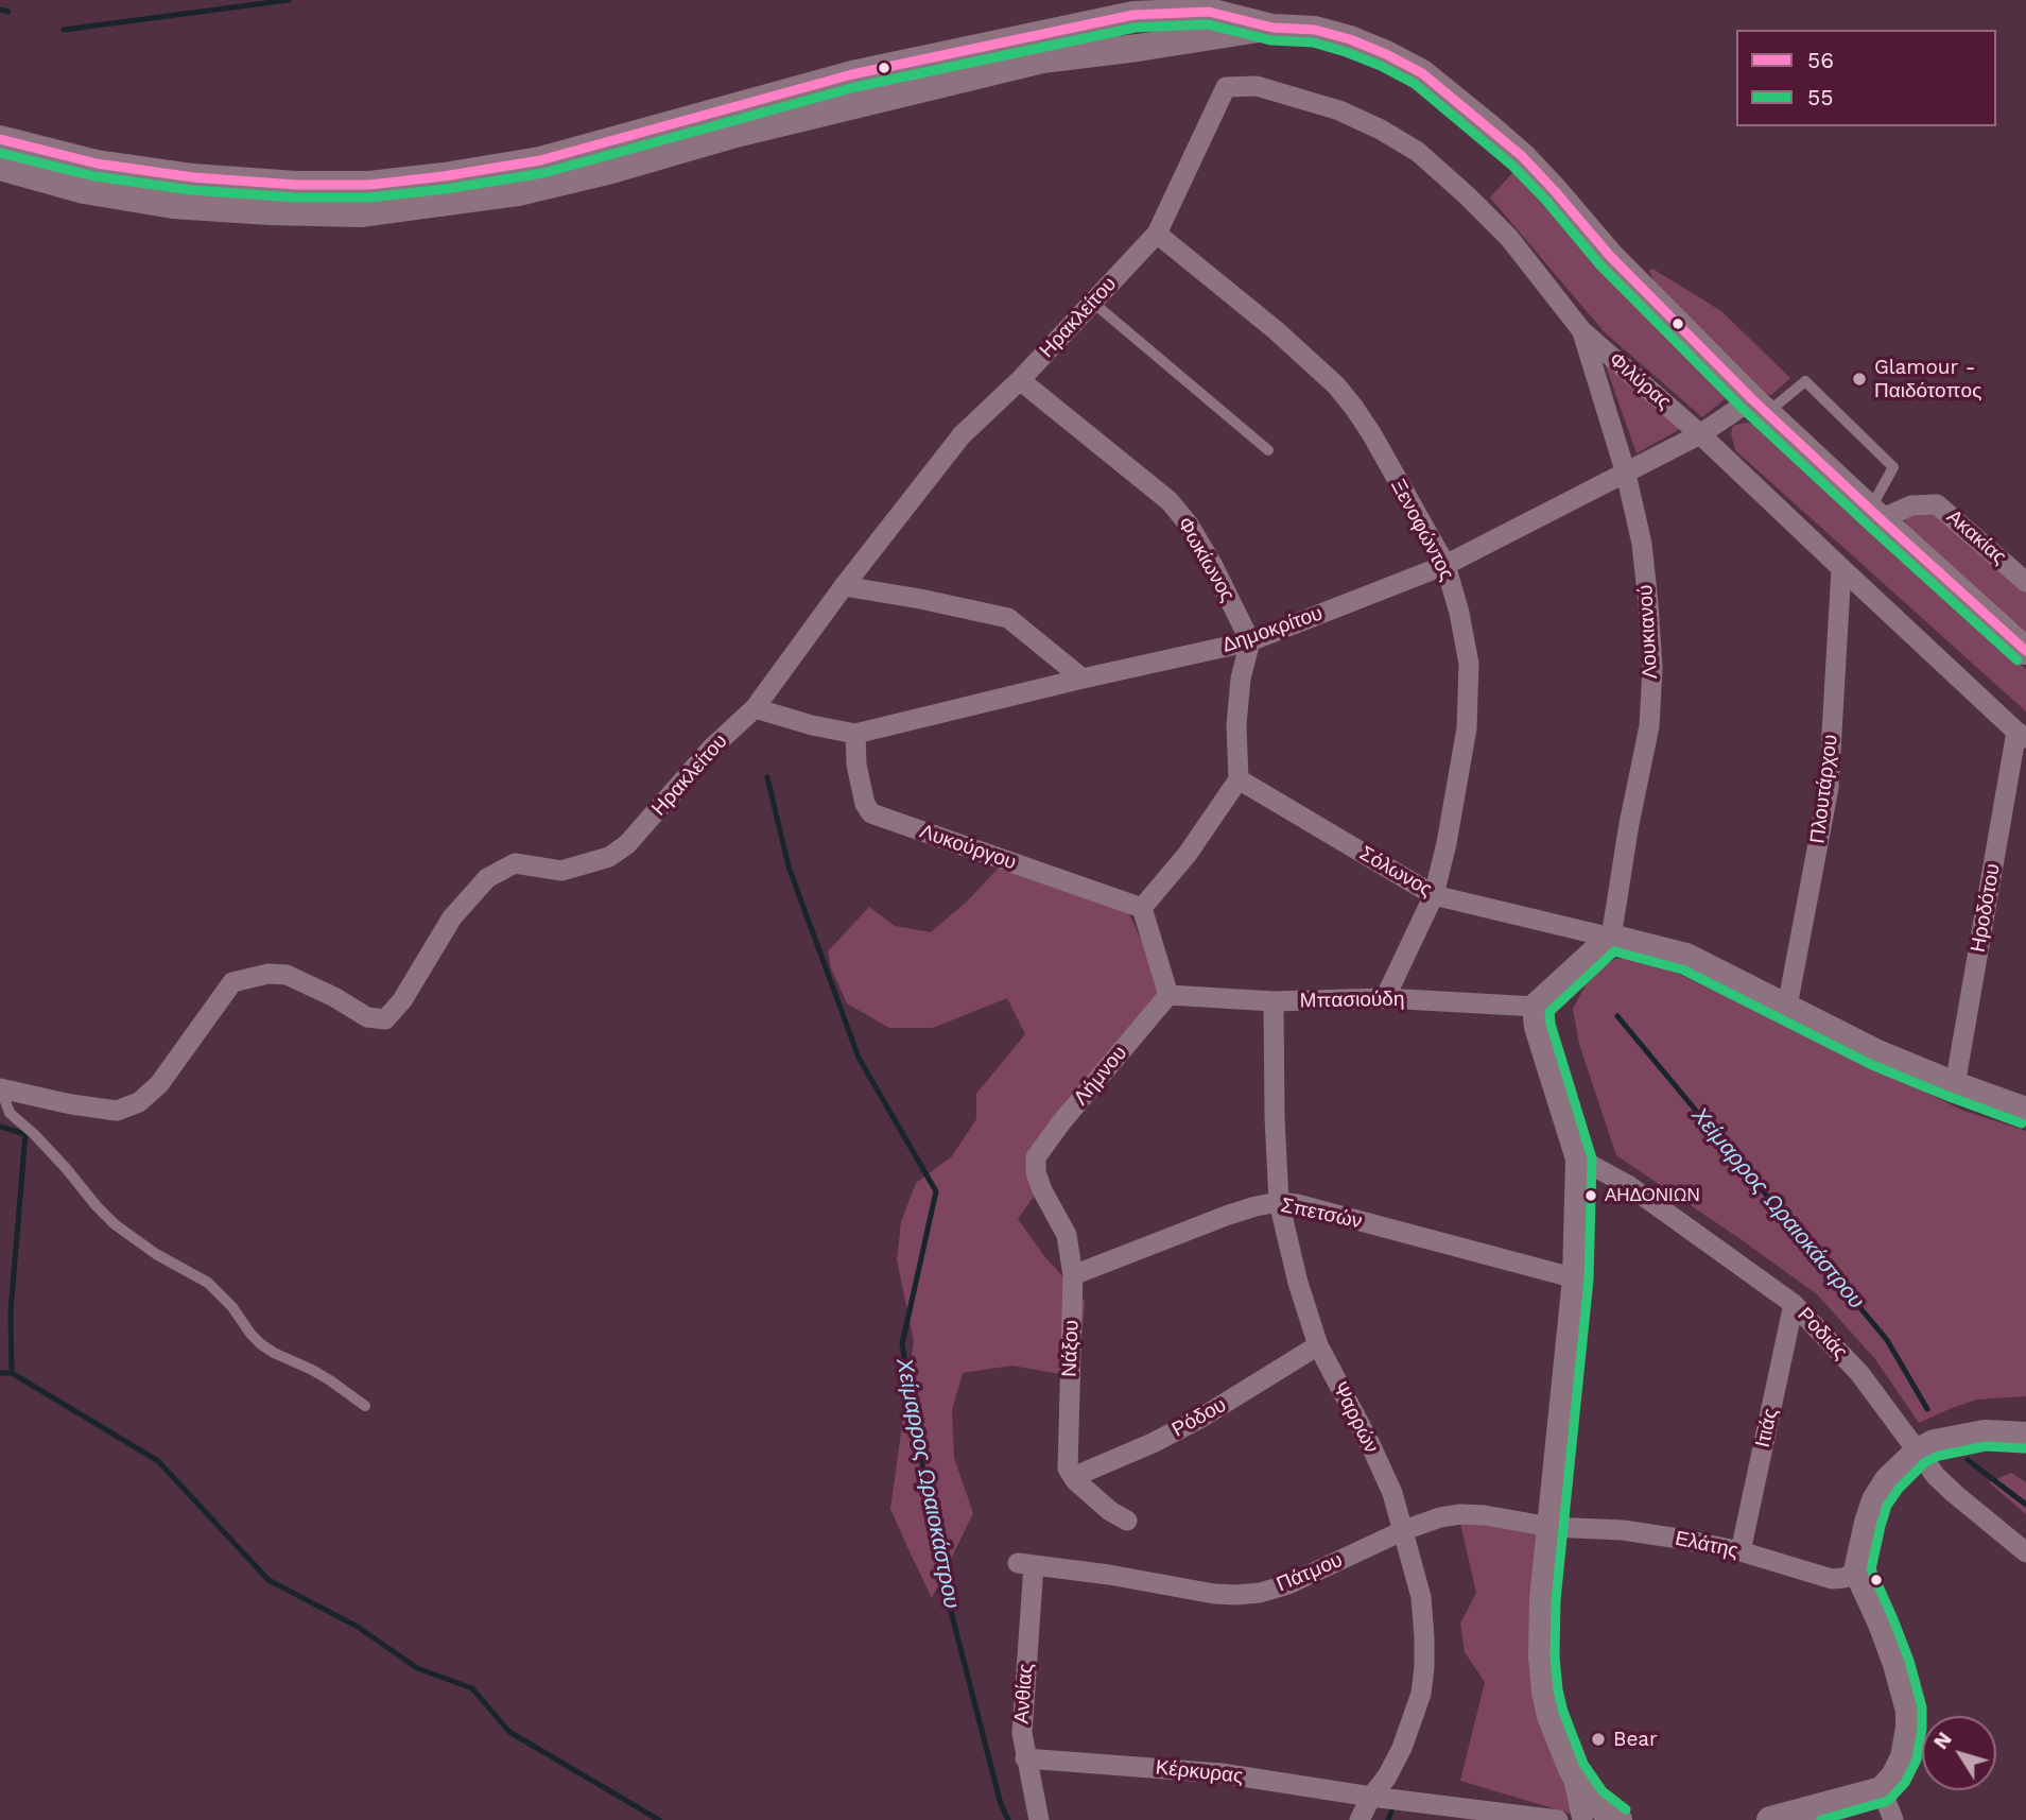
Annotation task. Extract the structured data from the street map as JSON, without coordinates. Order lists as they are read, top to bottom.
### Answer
{
  "streets": {
    "street": [
      "Ηρακλείτου",
      "Φιλύρας",
      "Ξενοφώντος",
      "Ακακίας",
      "Φωκίωνος",
      "Δημοκρίτου",
      "Λουκιανού",
      "Πλουτάρχου",
      "Λυκούργου",
      "Σόλωνος",
      "Ηροδότου",
      "Μπασιούδη",
      "Λήμνου",
      "Σπετσών",
      "Ροδιάς",
      "Νάξου",
      "Ρόδου",
      "Ψαρρών",
      "Ιτιάς",
      "Ελάτης",
      "Πάτμου",
      "Ανθίας",
      "Κέρκυρας"
    ]
  },
  "crossings": [
    ["Ηρακλείτου", "Φιλύρας"],
    ["Ηρακλείτου", "Ξενοφώντος"],
    ["Ηρακλείτου", "Φωκίωνος"],
    ["Ηρακλείτου", "Δημοκρίτου"],
    ["Φιλύρας", "Δημοκρίτου"],
    ["Φιλύρας", "Λουκιανού"],
    ["Φιλύρας", "Πλουτάρχου"],
    ["Φιλύρας", "Ηροδότου"],
    ["Ξενοφώντος", "Δημοκρίτου"],
    ["Ξενοφώντος", "Σόλωνος"],
    ["Ξενοφώντος", "Μπασιούδη"],
    ["Φωκίωνος", "Δημοκρίτου"],
    ["Δημοκρίτου", "Λουκιανού"],
    ["Δημοκρίτου", "Λυκούργου"],
    ["Λουκιανού", "Σόλωνος"],
    ["Μπασιούδη", "Λήμνου"],
    ["Μπασιούδη", "Ψαρρών"],
    ["Λήμνου", "Νάξου"],
    ["Σπετσών", "Νάξου"],
    ["Σπετσών", "Ψαρρών"],
    ["Ροδιάς", "Ιτιάς"],
    ["Νάξου", "Ρόδου"],
    ["Ρόδου", "Ψαρρών"],
    ["Ψαρρών", "Πάτμου"],
    ["Ψαρρών", "Κέρκυρας"],
    ["Ιτιάς", "Ελάτης"],
    ["Ελάτης", "Πάτμου"],
    ["Πάτμου", "Ανθίας"],
    ["Ανθίας", "Κέρκυρας"]
  ],
  "water": ["Χείμαρρος Ωραιοκάστρου"],
  "places": ["Glamour - Παιδότοπος", "ΑΗΔΟΝΙΩΝ", "Bear"],
  "lines": ["transit line 56", "transit line 55"],
  "legend": ["56", "55"],
  "north": "top left"
}
